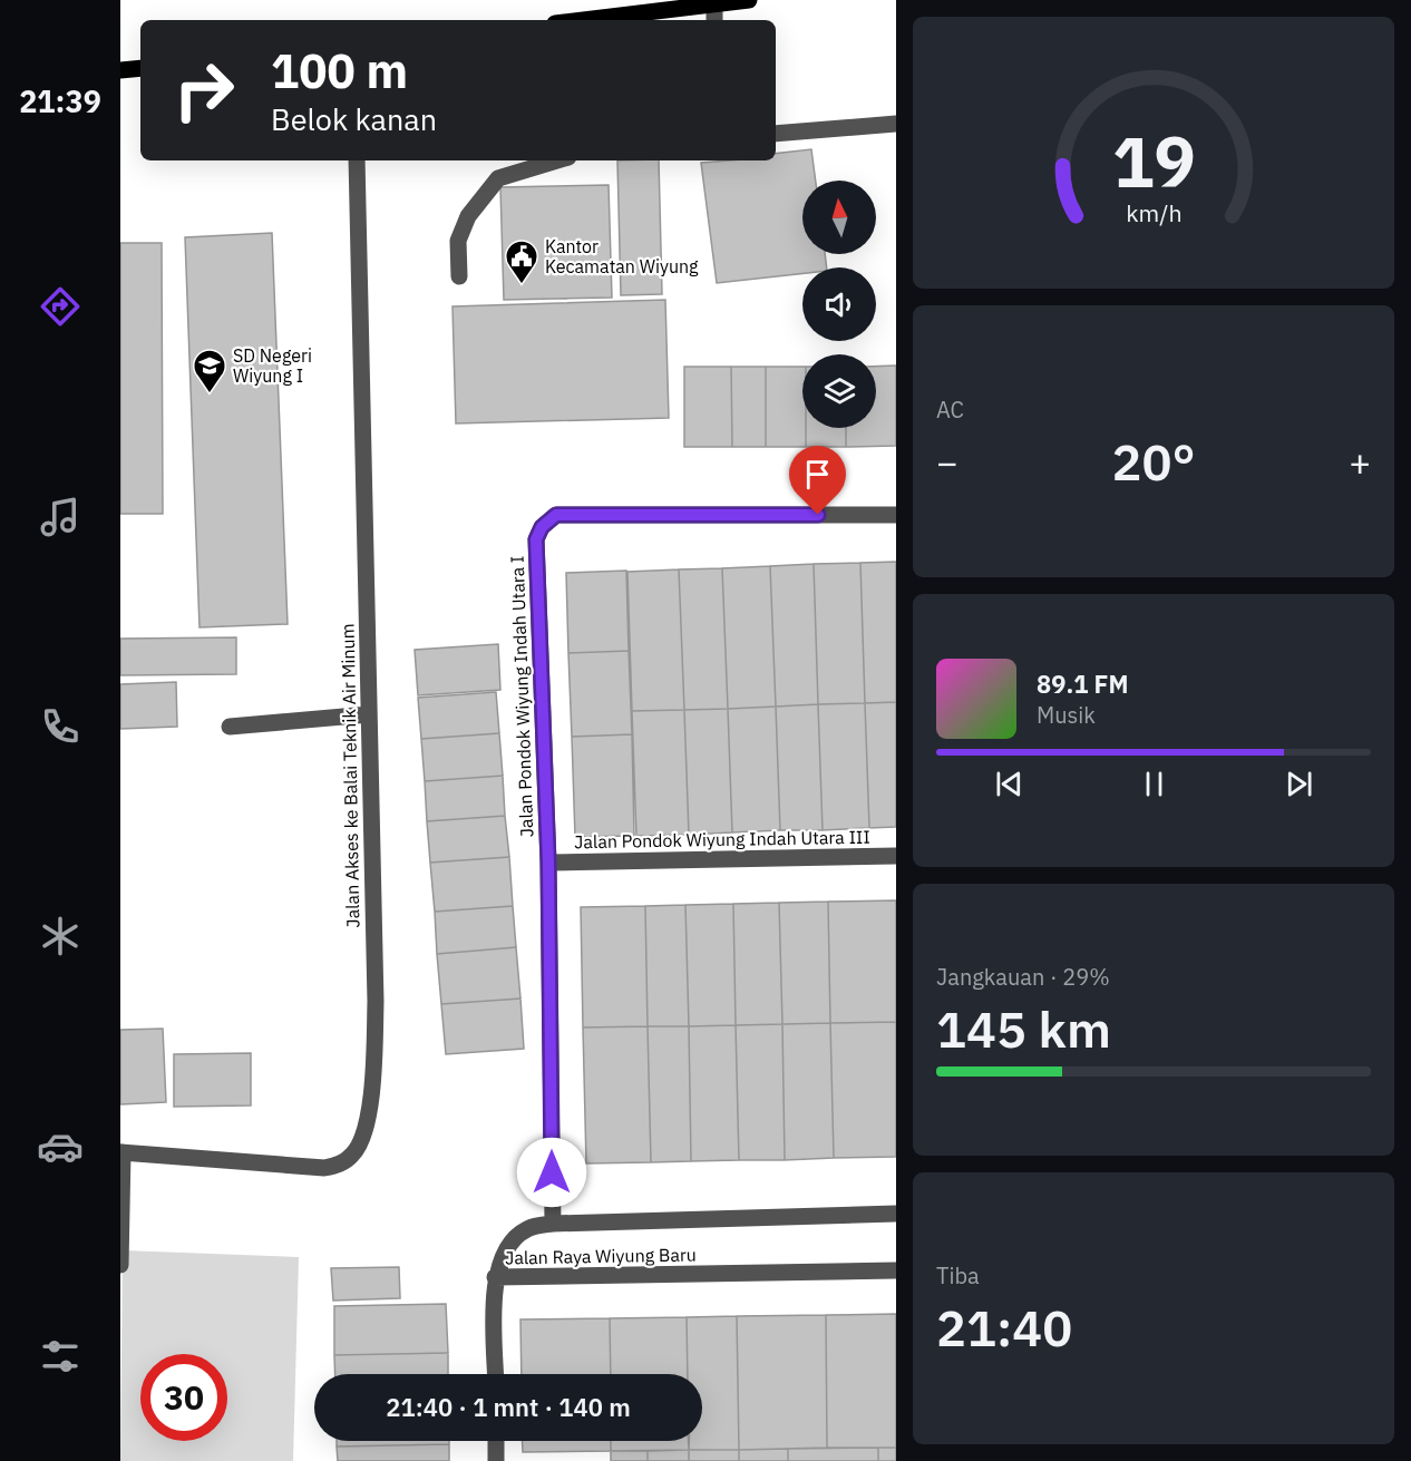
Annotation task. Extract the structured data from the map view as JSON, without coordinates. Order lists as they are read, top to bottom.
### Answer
{
  "streets": {
    "street": [
      "Jalan Pondok Wiyung Indah Utara I",
      "Jalan Akses ke Balai Teknik Air Minum",
      "Jalan Pondok Wiyung Indah Utara III",
      "Jalan Raya Wiyung Baru"
    ]
  },
  "crossings": [
    ["Jalan Pondok Wiyung Indah Utara I", "Jalan Pondok Wiyung Indah Utara III"],
    ["Jalan Pondok Wiyung Indah Utara I", "Jalan Raya Wiyung Baru"]
  ],
  "places": {
    "public building": ["Kantor Kecamatan Wiyung"],
    "school or university": ["SD Negeri Wiyung I"]
  },
  "north": "top",
  "page": {
    "tabs": "21:39",
    "turn": ["100 m", "Belok kanan"],
    "tile": [
      "AC",
      ["Jangkauan · 29%", "145 km"],
      ["Tiba", "21:40"]
    ],
    "heat": ["−", "20°", "+"],
    "song": ["89.1 FM", "Musik"],
    "limit": "30",
    "trip": "21:40 · 1 mnt · 140 m",
    "gauge": ["19", "km/h"]
  }
}
